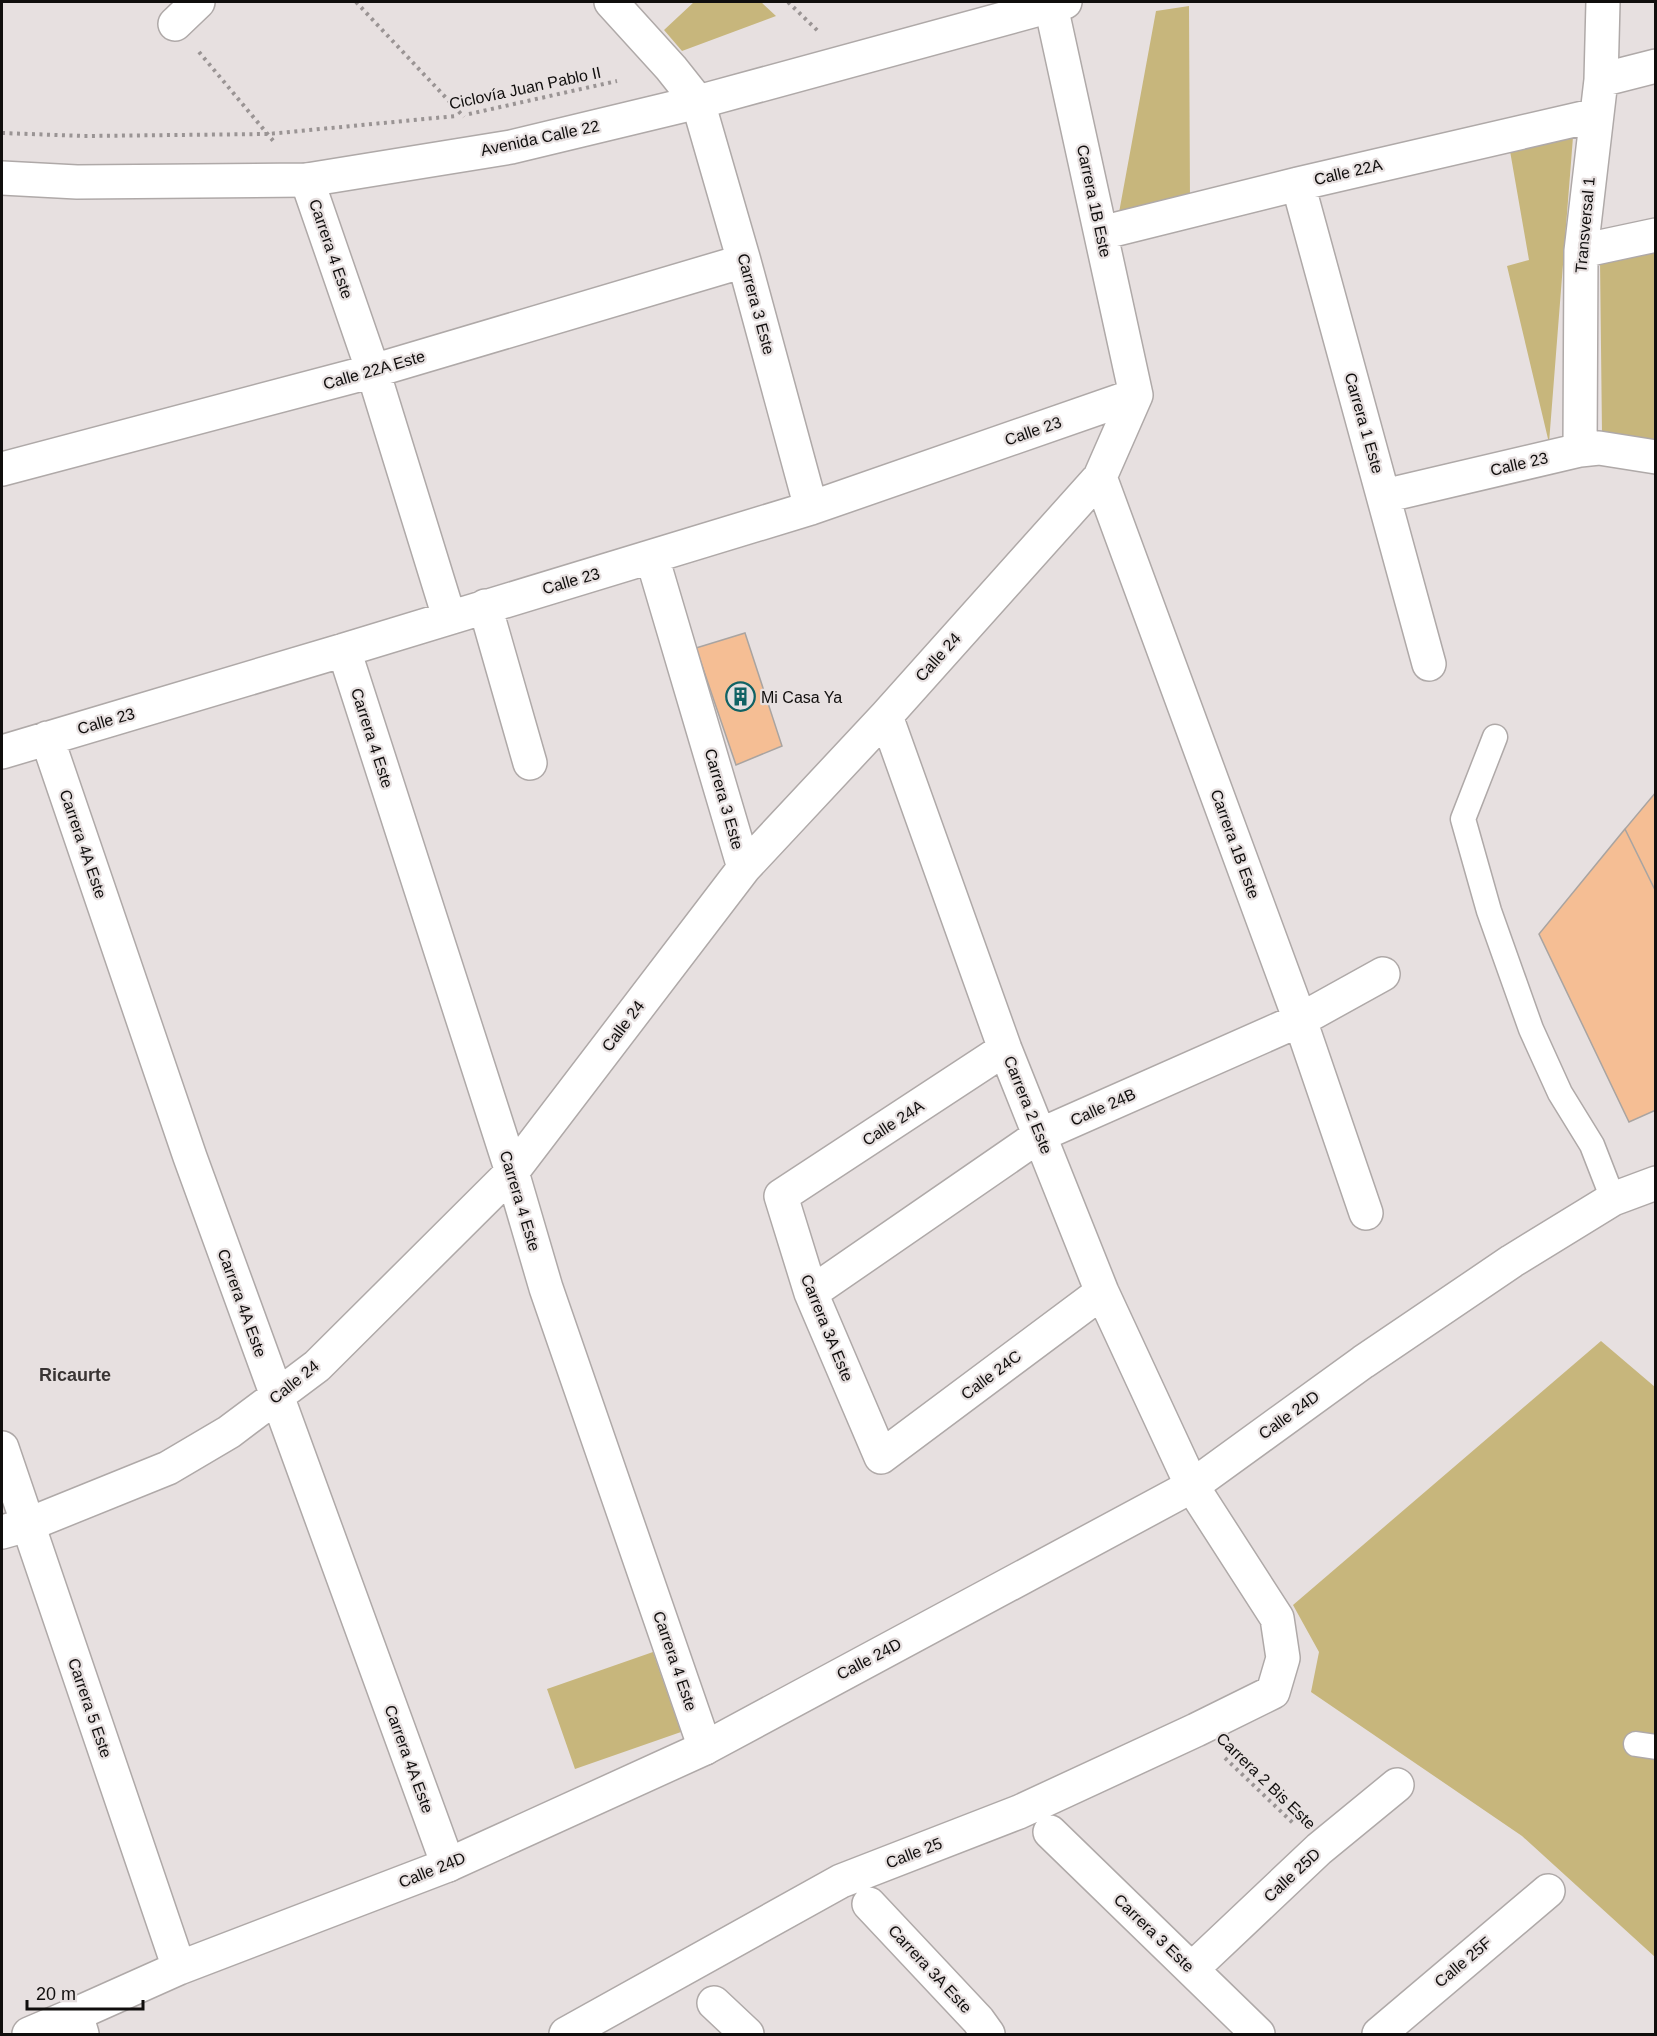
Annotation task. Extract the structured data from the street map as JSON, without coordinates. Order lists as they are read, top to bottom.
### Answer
{
  "streets": {
    "street": [
      "Avenida Calle 22",
      "Calle 22A",
      "Carrera 1B Este",
      "Transversal 1",
      "Carrera 4 Este",
      "Carrera 3 Este",
      "Calle 22A Este",
      "Carrera 1 Este",
      "Calle 23",
      "Calle 24",
      "Carrera 4A Este",
      "Carrera 2 Este",
      "Calle 24B",
      "Calle 24A",
      "Carrera 3A Este",
      "Calle 24C",
      "Calle 24D",
      "Carrera 5 Este",
      "Calle 25",
      "Calle 25D",
      "Calle 25F"
    ],
    "path": ["Ciclovía Juan Pablo II", "Carrera 2 Bis Este"]
  },
  "crossings": [
    ["Ciclovía Juan Pablo II", "Carrera 4 Este"],
    ["Avenida Calle 22", "Carrera 1B Este"],
    ["Avenida Calle 22", "Carrera 4 Este"],
    ["Avenida Calle 22", "Carrera 3 Este"],
    ["Calle 22A", "Carrera 1B Este"],
    ["Calle 22A", "Transversal 1"],
    ["Calle 22A", "Carrera 1 Este"],
    ["Carrera 1B Este", "Calle 23"],
    ["Carrera 1B Este", "Calle 24"],
    ["Carrera 1B Este", "Calle 24B"],
    ["Transversal 1", "Calle 23"],
    ["Carrera 4 Este", "Calle 22A Este"],
    ["Carrera 4 Este", "Calle 23"],
    ["Carrera 4 Este", "Calle 24"],
    ["Carrera 4 Este", "Calle 24D"],
    ["Carrera 3 Este", "Calle 22A Este"],
    ["Carrera 3 Este", "Calle 23"],
    ["Carrera 3 Este", "Calle 24"],
    ["Carrera 3 Este", "Calle 25D"],
    ["Carrera 1 Este", "Calle 23"],
    ["Calle 23", "Calle 24"],
    ["Calle 23", "Carrera 4A Este"],
    ["Calle 24", "Carrera 4A Este"],
    ["Calle 24", "Carrera 2 Este"],
    ["Calle 24", "Carrera 5 Este"],
    ["Carrera 4A Este", "Calle 24D"],
    ["Carrera 2 Este", "Calle 24B"],
    ["Carrera 2 Este", "Calle 24A"],
    ["Carrera 2 Este", "Calle 24C"],
    ["Carrera 2 Este", "Calle 24D"],
    ["Carrera 2 Este", "Calle 25"],
    ["Calle 24B", "Carrera 3A Este"],
    ["Calle 24A", "Carrera 3A Este"],
    ["Carrera 3A Este", "Calle 24C"],
    ["Calle 24D", "Carrera 5 Este"],
    ["Calle 24D", "Calle 25"],
    ["Carrera 2 Bis Este", "Calle 25"],
    ["Carrera 2 Bis Este", "Calle 25D"]
  ],
  "districts": ["Ricaurte"],
  "places": {
    "building": ["Mi Casa Ya"]
  },
  "scale_bar": "20 m"
}
